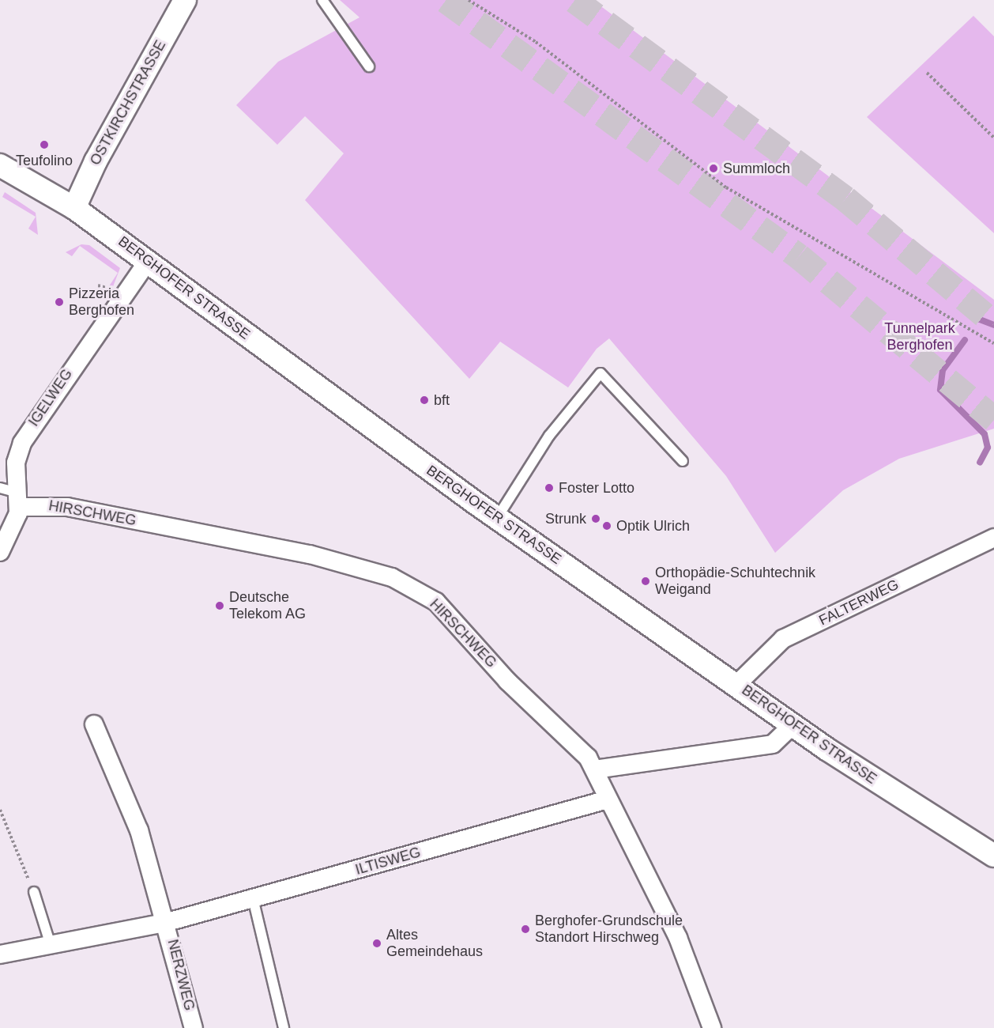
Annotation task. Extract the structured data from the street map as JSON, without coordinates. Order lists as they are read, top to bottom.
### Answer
{
  "streets": {
    "street": [
      "OSTKIRCHSTRASSE",
      "BERGHOFER STRASSE",
      "IGELWEG",
      "HIRSCHWEG",
      "FALTERWEG",
      "ILTISWEG",
      "NERZWEG"
    ]
  },
  "crossings": [
    ["OSTKIRCHSTRASSE", "BERGHOFER STRASSE"],
    ["BERGHOFER STRASSE", "IGELWEG"],
    ["BERGHOFER STRASSE", "FALTERWEG"],
    ["IGELWEG", "HIRSCHWEG"],
    ["HIRSCHWEG", "ILTISWEG"],
    ["ILTISWEG", "NERZWEG"]
  ],
  "parks": ["Tunnelpark Berghofen"],
  "places": [
    "Teufolino",
    "Summloch",
    "Pizzeria Berghofen",
    "bft",
    "Foster Lotto",
    "Strunk",
    "Optik Ulrich",
    "Orthopädie-Schuhtechnik Weigand",
    "Deutsche Telekom AG",
    "Berghofer-Grundschule Standort Hirschweg",
    "Altes Gemeindehaus"
  ]
}
